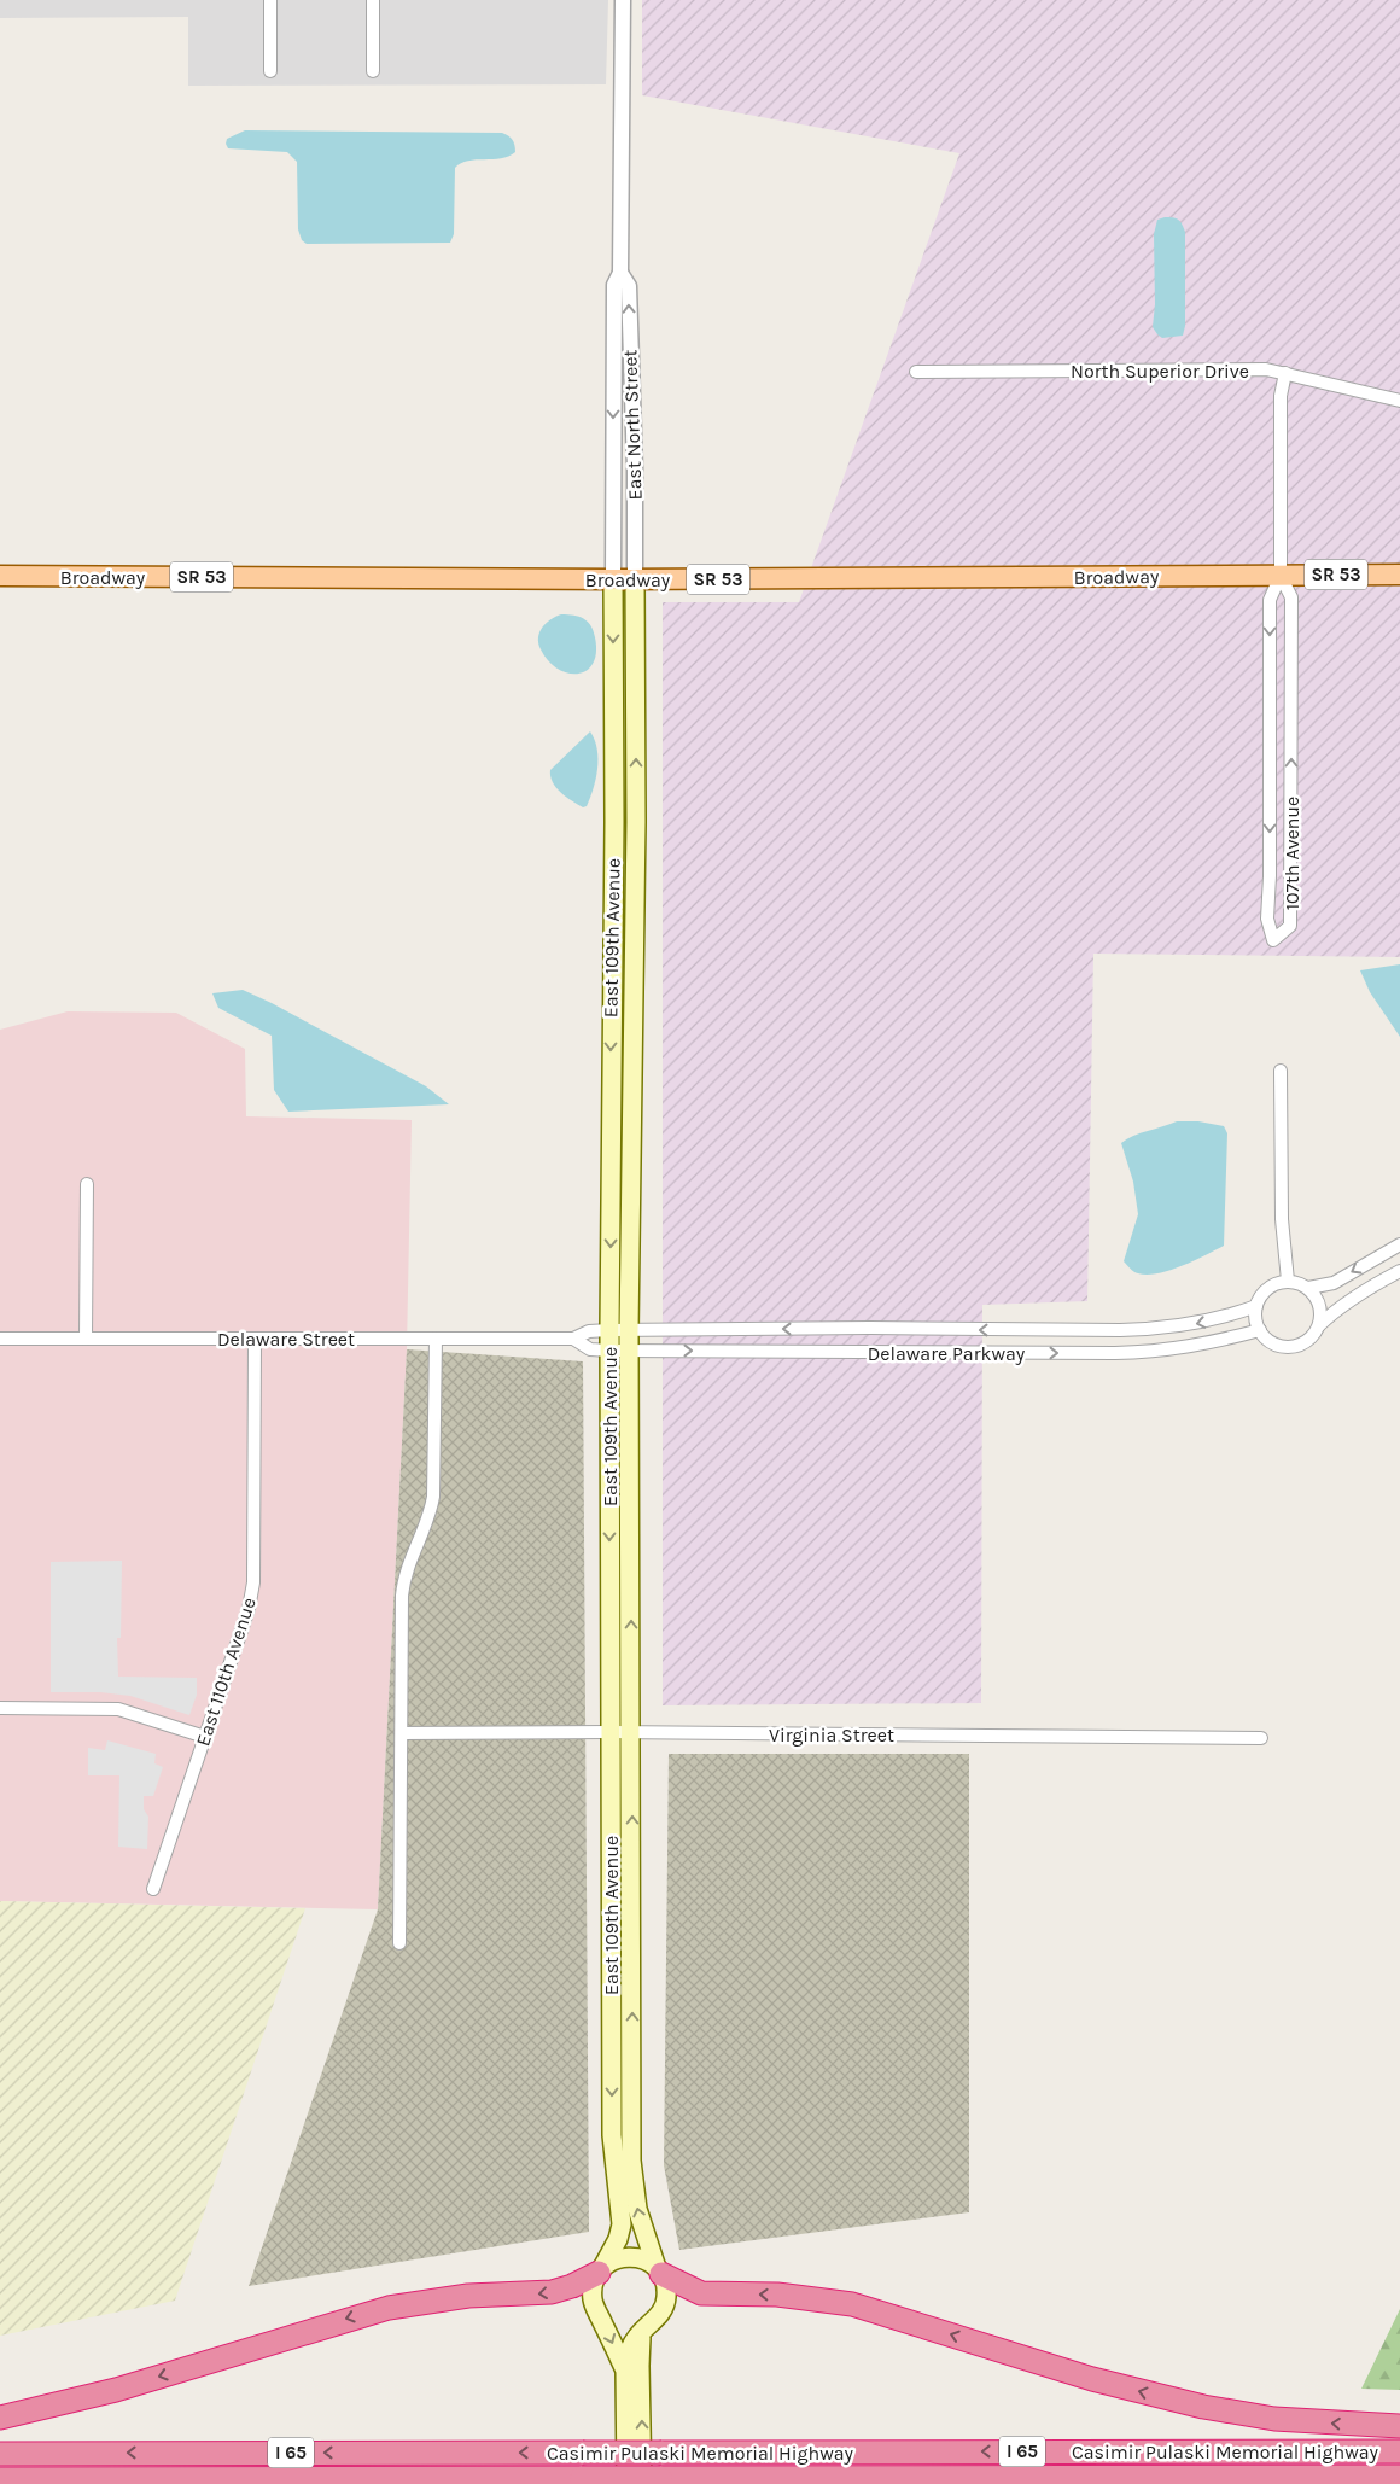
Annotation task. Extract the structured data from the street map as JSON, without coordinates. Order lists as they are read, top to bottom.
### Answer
{
  "streets": {
    "highway": ["I 65", "Casimir Pulaski Memorial Highway"],
    "main road": ["SR 53", "Broadway", "East 109th Avenue"],
    "street": [
      "North Superior Drive",
      "East North Street",
      "107th Avenue",
      "Delaware Street",
      "Delaware Parkway",
      "East 110th Avenue",
      "Virginia Street"
    ]
  },
  "crossings": [
    ["North Superior Drive", "107th Avenue"],
    ["East North Street", "Broadway"],
    ["East North Street", "East 109th Avenue"],
    ["Broadway", "107th Avenue"],
    ["Broadway", "East 109th Avenue"],
    ["East 109th Avenue", "Delaware Street"],
    ["East 109th Avenue", "Delaware Parkway"],
    ["East 109th Avenue", "Virginia Street"],
    ["East 109th Avenue", "Casimir Pulaski Memorial Highway"],
    ["Delaware Street", "Delaware Parkway"],
    ["Delaware Street", "East 110th Avenue"]
  ]
}
